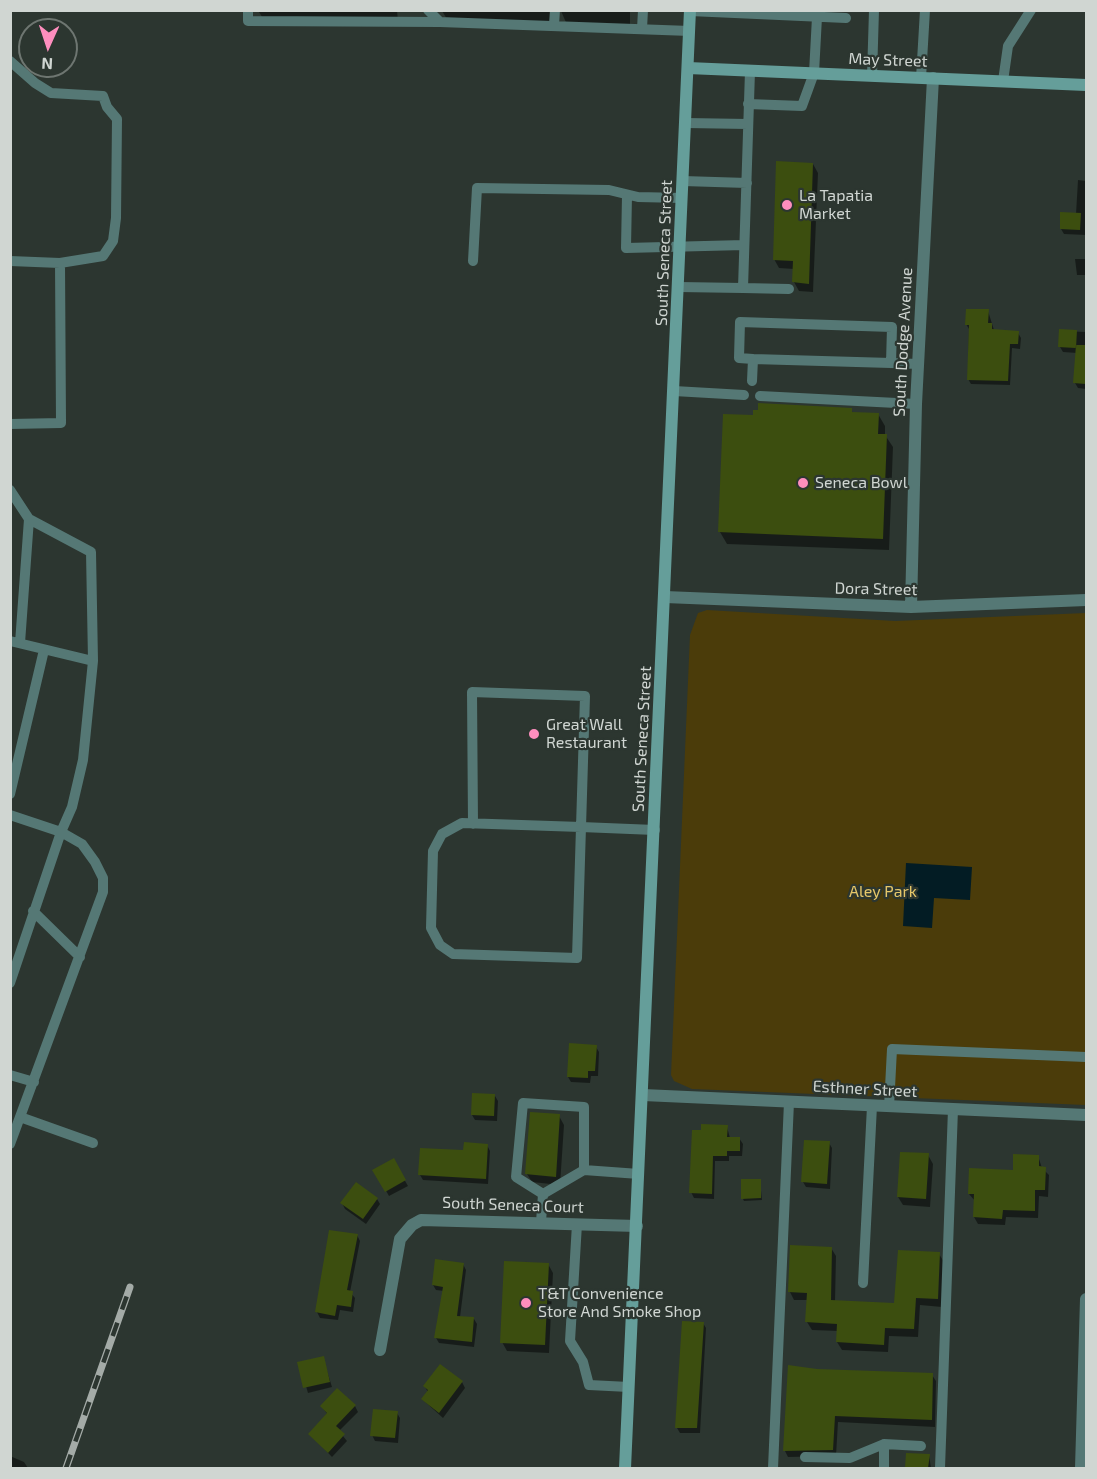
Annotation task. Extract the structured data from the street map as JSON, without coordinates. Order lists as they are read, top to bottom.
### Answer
{
  "streets": {
    "street": [
      "May Street",
      "South Seneca Street",
      "South Dodge Avenue",
      "Dora Street",
      "Esthner Street",
      "South Seneca Court"
    ]
  },
  "crossings": [
    ["May Street", "South Seneca Street"],
    ["May Street", "South Dodge Avenue"],
    ["South Seneca Street", "Dora Street"],
    ["South Seneca Street", "Esthner Street"],
    ["South Seneca Street", "South Seneca Court"],
    ["South Dodge Avenue", "Dora Street"]
  ],
  "parks": ["Aley Park"],
  "places": [
    "La Tapatia Market",
    "Seneca Bowl",
    "Great Wall Restaurant",
    "T&T Convenience Store And Smoke Shop"
  ],
  "north": "bottom"
}
